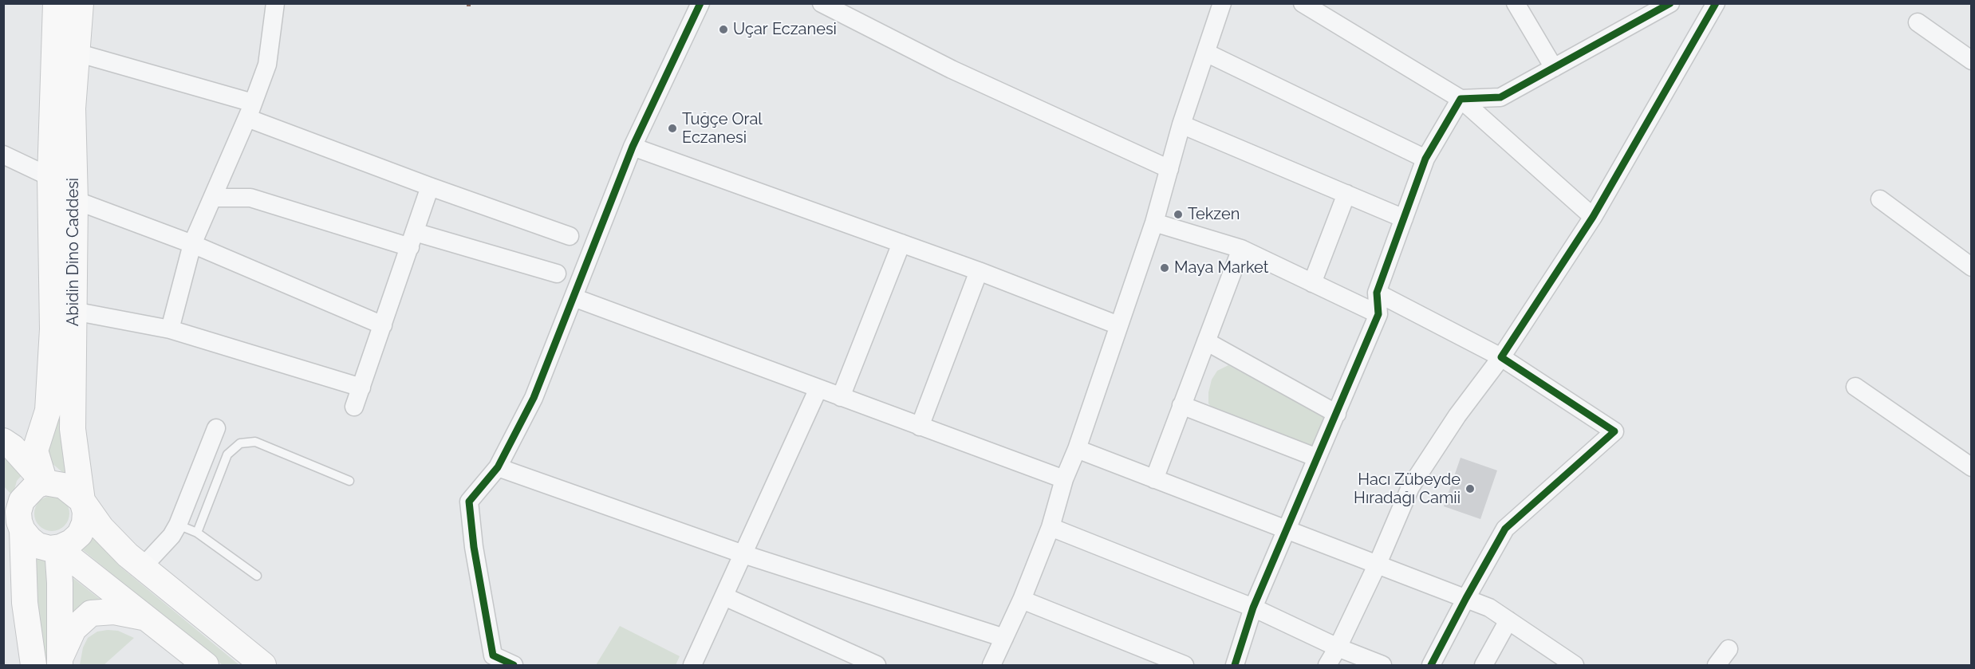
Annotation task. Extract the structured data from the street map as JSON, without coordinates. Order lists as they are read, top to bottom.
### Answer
{
  "streets": {
    "main road": ["Abidin Dino Caddesi"]
  },
  "places": [
    "Uçar Eczanesi",
    "Tuğçe Oral Eczanesi",
    "Tekzen",
    "Maya Market",
    "Hacı Zübeyde Hıradağı Camii"
  ]
}
